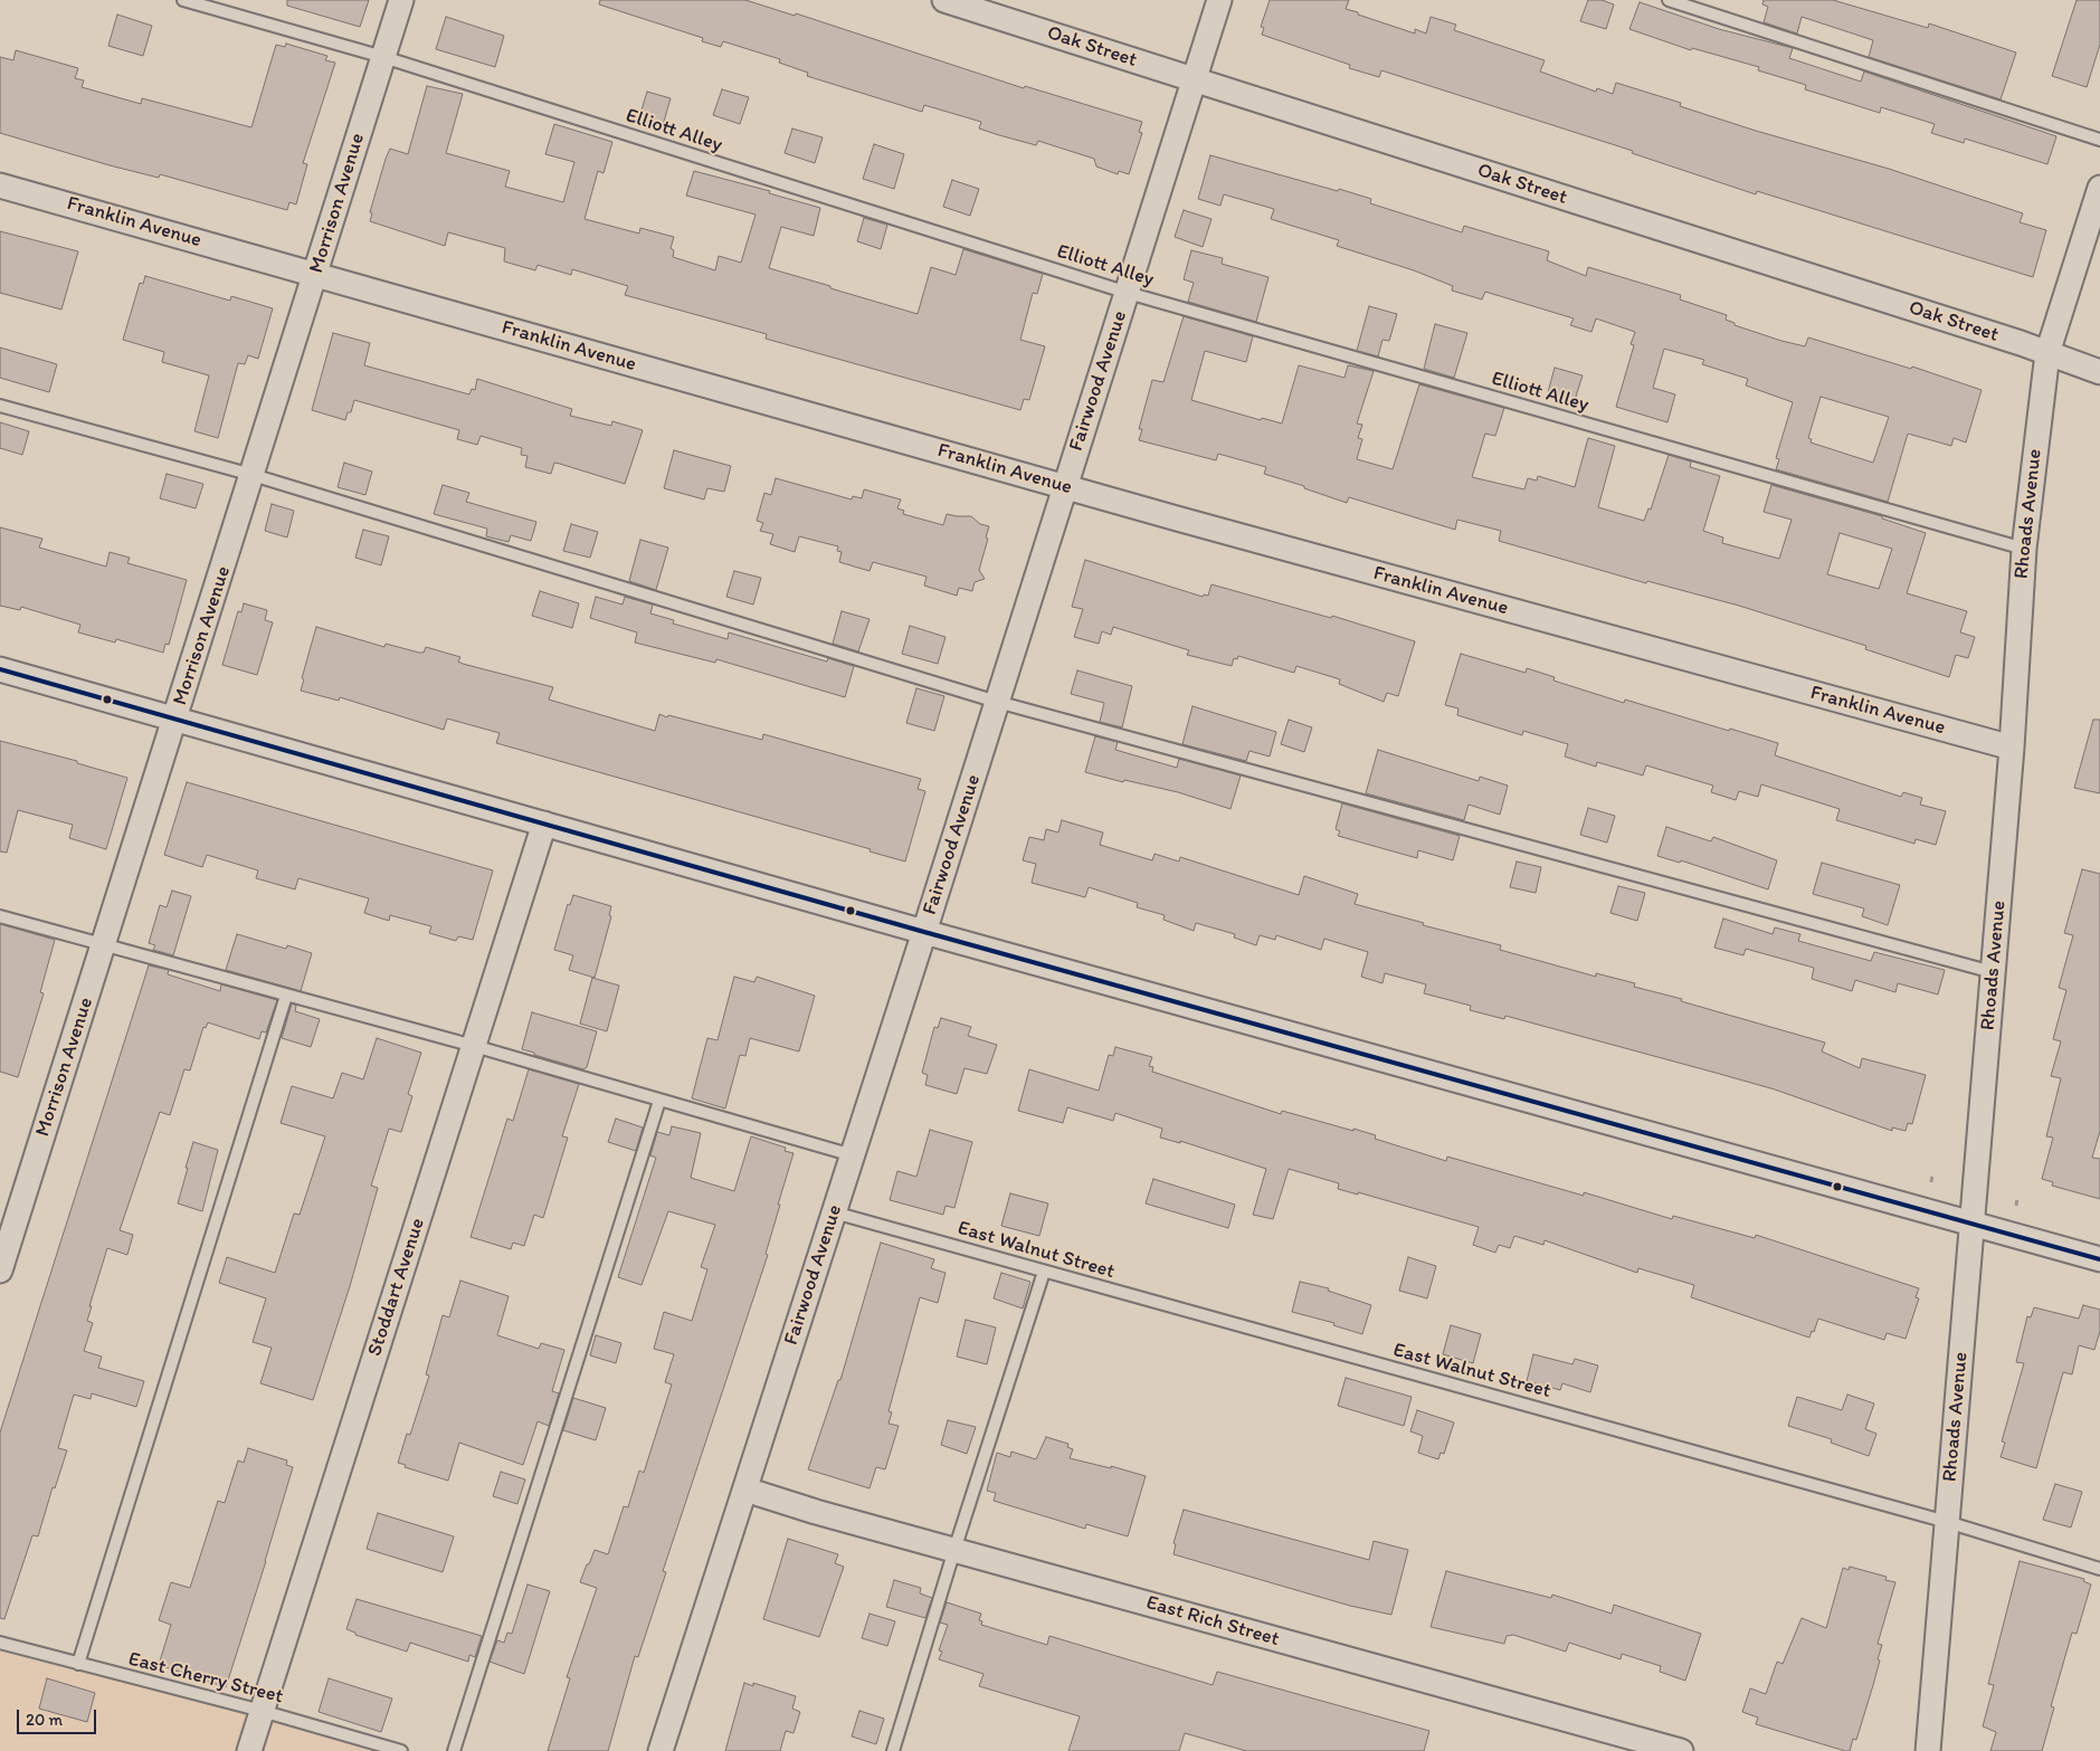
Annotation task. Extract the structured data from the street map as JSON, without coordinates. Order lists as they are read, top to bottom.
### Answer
{
  "streets": {
    "street": [
      "Oak Street",
      "Morrison Avenue",
      "Franklin Avenue",
      "Fairwood Avenue",
      "Rhoads Avenue",
      "Stoddart Avenue",
      "East Rich Street"
    ],
    "lane": ["Elliott Alley", "East Walnut Street", "East Cherry Street"]
  },
  "crossings": [
    ["Oak Street", "Fairwood Avenue"],
    ["Oak Street", "Rhoads Avenue"],
    ["Elliott Alley", "Morrison Avenue"],
    ["Elliott Alley", "Fairwood Avenue"],
    ["Elliott Alley", "Rhoads Avenue"],
    ["Morrison Avenue", "Franklin Avenue"],
    ["Franklin Avenue", "Fairwood Avenue"],
    ["Franklin Avenue", "Rhoads Avenue"],
    ["Fairwood Avenue", "East Walnut Street"],
    ["Fairwood Avenue", "East Rich Street"],
    ["Rhoads Avenue", "East Walnut Street"],
    ["Stoddart Avenue", "East Cherry Street"]
  ],
  "scale_bar": "20 m"
}
